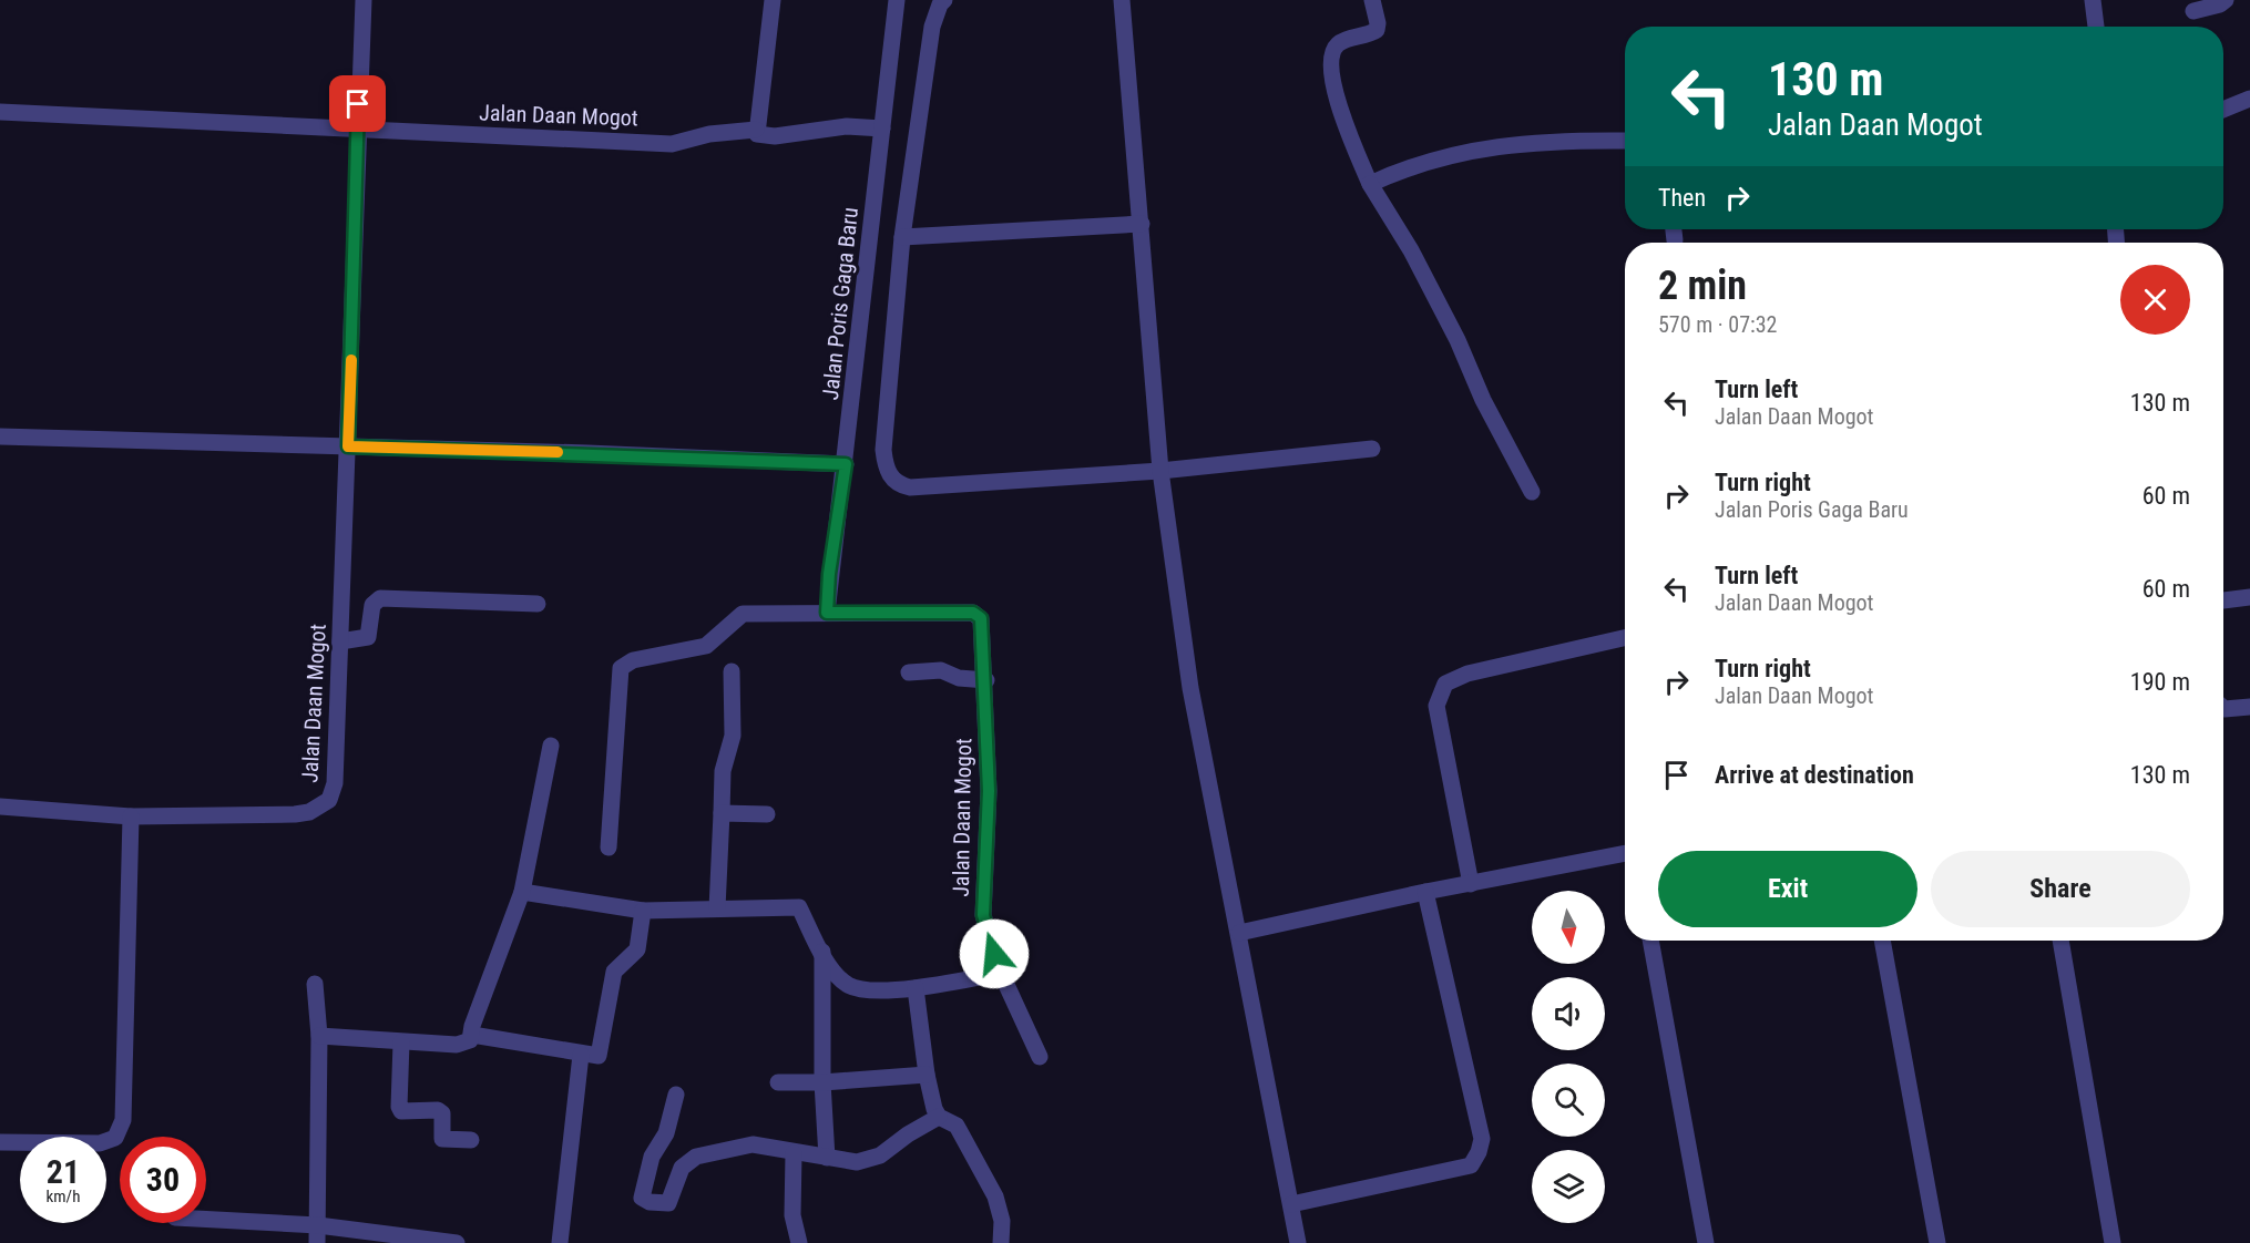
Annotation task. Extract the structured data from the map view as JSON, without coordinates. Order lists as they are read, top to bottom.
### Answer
{
  "streets": {
    "street": ["Jalan Daan Mogot", "Jalan Poris Gaga Baru"]
  },
  "crossings": [
    ["Jalan Daan Mogot", "Jalan Poris Gaga Baru"]
  ],
  "north": "bottom",
  "page": {
    "turn": ["130 m", "Jalan Daan Mogot"],
    "then": "Then",
    "heading": ["2 min", "570 m · 07:32"],
    "list": [
      {
        "name": "Turn left",
        "note": "Jalan Daan Mogot",
        "value": "130 m"
      },
      {
        "name": "Turn right",
        "note": "Jalan Poris Gaga Baru",
        "value": "60 m"
      },
      {
        "name": "Turn left",
        "note": "Jalan Daan Mogot",
        "value": "60 m"
      },
      {
        "name": "Turn right",
        "note": "Jalan Daan Mogot",
        "value": "190 m"
      },
      {
        "name": "Arrive at destination",
        "value": "130 m"
      }
    ],
    "buttons": ["Exit", "Share"],
    "speed": "21 km/h",
    "limit": "30"
  }
}
